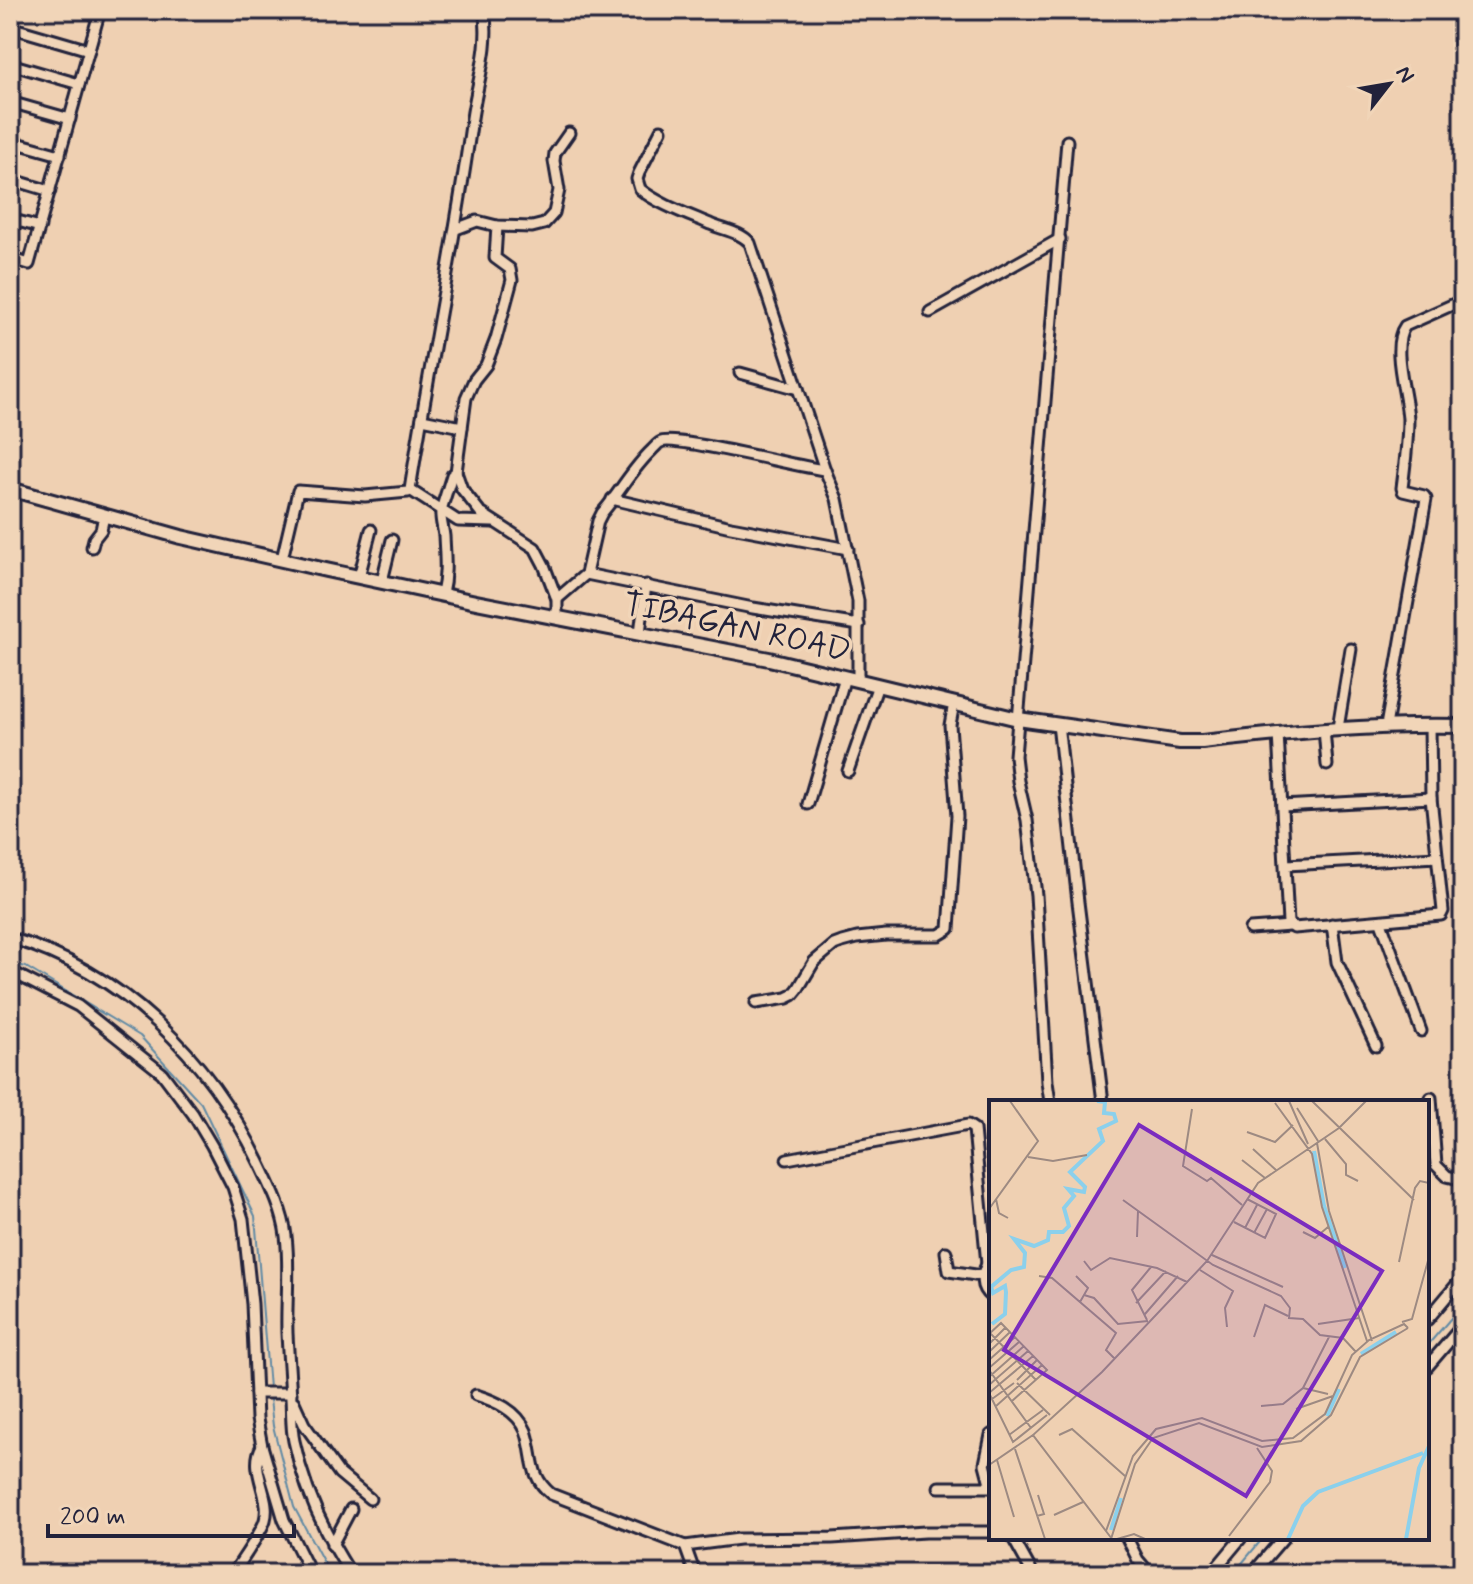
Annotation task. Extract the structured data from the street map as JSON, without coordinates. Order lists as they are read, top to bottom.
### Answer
{
  "streets": {
    "main road": ["TIBAGAN ROAD"]
  },
  "scale_bar": "200 m",
  "north": "top right"
}
